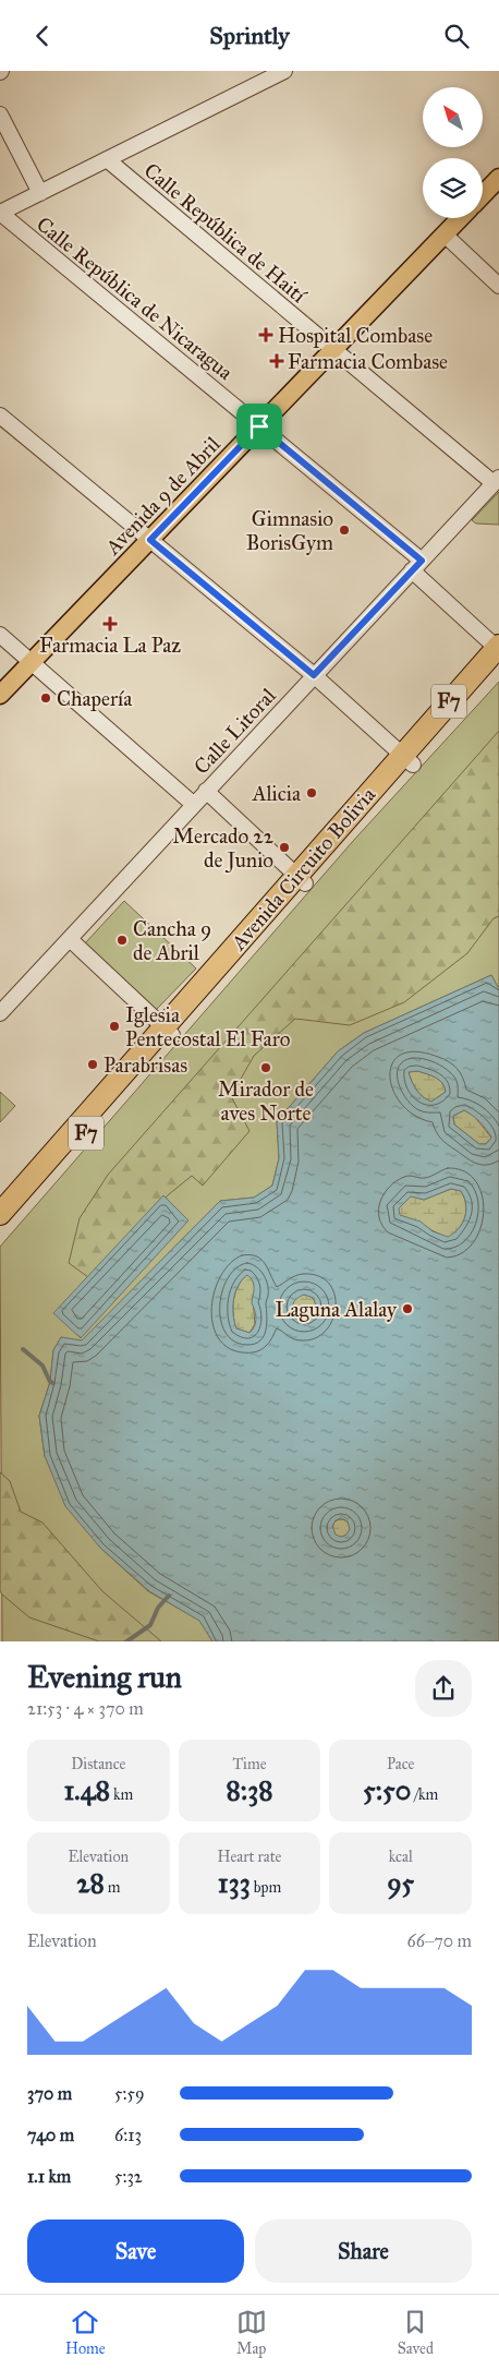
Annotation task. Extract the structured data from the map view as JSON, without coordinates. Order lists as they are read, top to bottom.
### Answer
{
  "streets": {
    "highway": ["F7", "Avenida Circuito Bolivia"],
    "main road": ["Avenida 9 de Abril"],
    "street": ["Calle República de Haití", "Calle República de Nicaragua", "Calle Litoral"]
  },
  "crossings": [
    ["Calle República de Haití", "Avenida 9 de Abril"],
    ["Calle República de Haití", "Calle Litoral"],
    ["Calle República de Nicaragua", "Avenida 9 de Abril"],
    ["Calle República de Nicaragua", "Calle Litoral"],
    ["Calle República de Nicaragua", "Avenida Circuito Bolivia"]
  ],
  "places": {
    "health": ["Hospital Combase", "Farmacia Combase", "Farmacia La Paz"],
    "other": [
      "Gimnasio BorisGym",
      "Chapería",
      "Alicia",
      "Mercado 22 de Junio",
      "Cancha 9 de Abril",
      "Iglesia Pentecostal El Faro",
      "Parabrisas",
      "Mirador de aves Norte",
      "Laguna Alalay"
    ]
  },
  "north": "top left",
  "page": {
    "header": "Sprintly",
    "heading": ["Evening run", "21:53 · 4 × 370 m"],
    "stats": [
      ["Distance", "1.48 km"],
      ["Time", "8:38"],
      ["Pace", "5:50 /km"],
      ["Elevation", "28 m"],
      ["Heart rate", "133 bpm"],
      ["kcal", "95"]
    ],
    "chart": ["Elevation", "66–70 m"],
    "list": [
      {
        "name": "370 m",
        "note": "5:59"
      },
      {
        "name": "740 m",
        "note": "6:13"
      },
      {
        "name": "1.1 km",
        "note": "5:32"
      }
    ],
    "buttons": ["Save", "Share"],
    "tabs": ["Home", "Map", "Saved"]
  }
}
